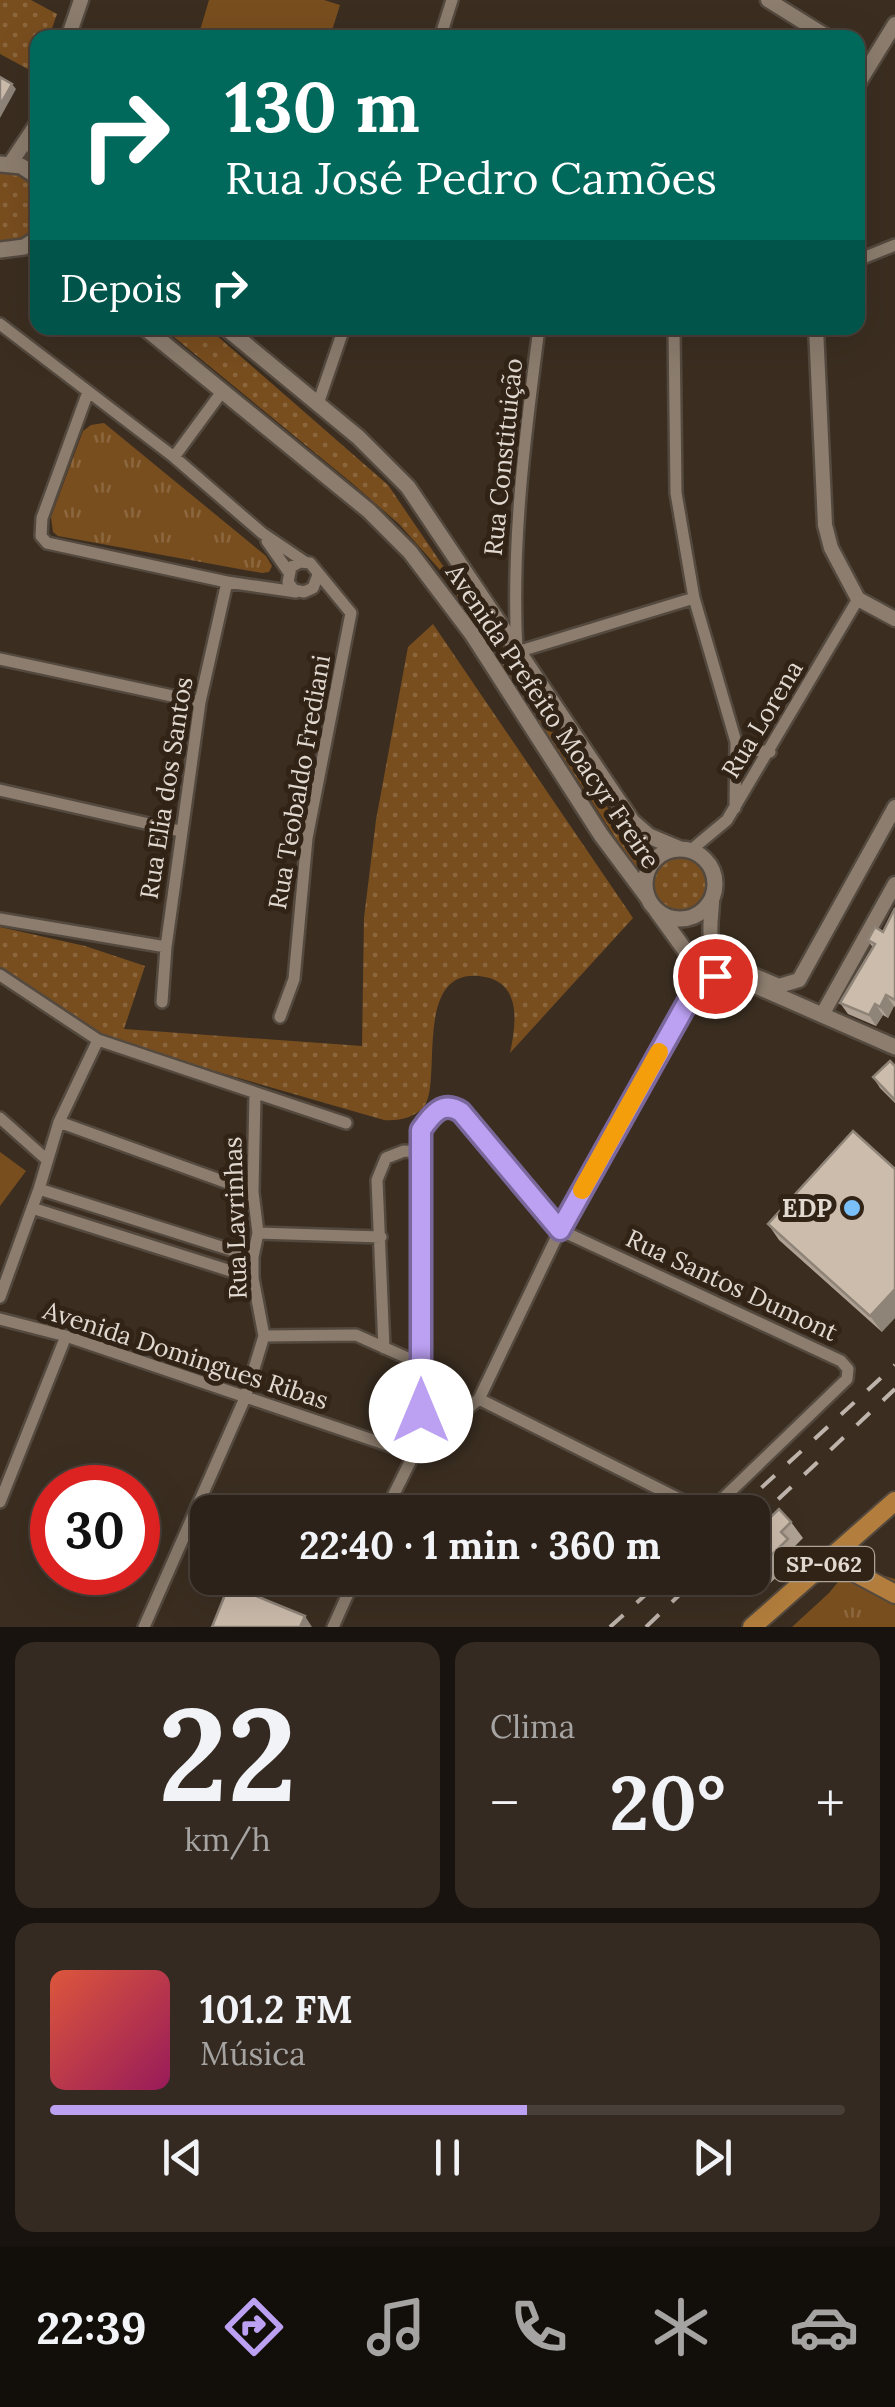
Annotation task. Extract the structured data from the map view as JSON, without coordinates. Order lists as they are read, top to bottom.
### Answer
{
  "streets": {
    "main road": ["Avenida Prefeito Moacyr Freire", "SP-062"],
    "street": [
      "Rua Constituição",
      "Rua Lorena",
      "Rua Teobaldo Frediani",
      "Rua Elia dos Santos",
      "Rua Lavrinhas",
      "Rua Santos Dumont",
      "Avenida Domingues Ribas"
    ]
  },
  "crossings": [
    ["Rua Constituição", "Avenida Prefeito Moacyr Freire"],
    ["Avenida Prefeito Moacyr Freire", "Rua Lorena"],
    ["Rua Lavrinhas", "Avenida Domingues Ribas"]
  ],
  "places": ["EDP"],
  "page": {
    "turn": ["130 m", "Rua José Pedro Camões"],
    "then": "Depois",
    "limit": "30",
    "trip": "22:40 · 1 min · 360 m",
    "tile": [
      ["22", "km/h"],
      "Clima"
    ],
    "heat": ["−", "20°", "+"],
    "song": ["101.2 FM", "Música"],
    "tabs": "22:39"
  }
}
